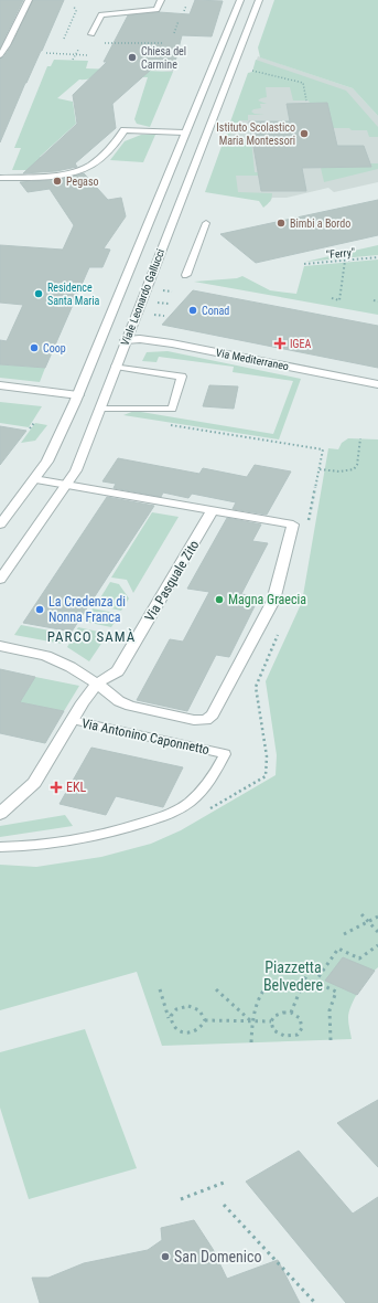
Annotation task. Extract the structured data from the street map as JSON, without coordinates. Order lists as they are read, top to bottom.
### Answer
{
  "streets": {
    "street": ["Viale Leonardo Gallucci", "Via Mediterraneo", "Via Pasquale Zito"],
    "lane": ["Via Antonino Caponnetto"],
    "path": ["\"Ferry\""]
  },
  "crossings": [
    ["Viale Leonardo Gallucci", "Via Mediterraneo"],
    ["Via Pasquale Zito", "Via Antonino Caponnetto"]
  ],
  "districts": ["PARCO SAMÀ"],
  "parks": ["Piazzetta Belvedere"],
  "places": {
    "other": [
      "Chiesa del Carmine",
      "Istituto Scolastico Maria Montessori",
      "Pegaso",
      "Bimbi a Bordo",
      "Residence Santa Maria",
      "Conad",
      "Coop",
      "Magna Graecia",
      "La Credenza di Nonna Franca",
      "San Domenico"
    ],
    "health": ["IGEA", "EKL"]
  }
}
